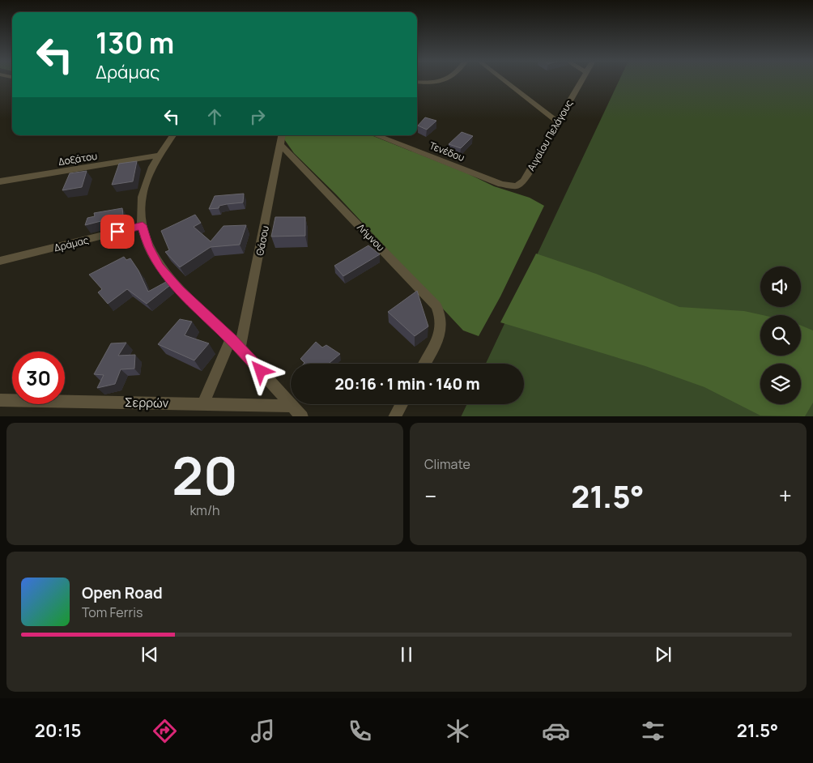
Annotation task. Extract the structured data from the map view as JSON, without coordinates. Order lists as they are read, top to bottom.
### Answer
{
  "streets": {
    "street": [
      "Αιγαίου Πελάγους",
      "Τενέδου",
      "Δοξάτου",
      "Λήμνου",
      "Θάσου",
      "Δράμας",
      "Σερρών"
    ]
  },
  "crossings": [
    ["Αιγαίου Πελάγους", "Τενέδου"],
    ["Λήμνου", "Θάσου"],
    ["Θάσου", "Σερρών"]
  ],
  "page": {
    "turn": ["130 m", "Δράμας"],
    "limit": "30",
    "trip": "20:16 · 1 min · 140 m",
    "tile": [
      ["20", "km/h"],
      "Climate"
    ],
    "heat": ["−", "21.5°", "+"],
    "song": ["Open Road", "Tom Ferris"],
    "tabs": ["20:15", "21.5°"]
  }
}
